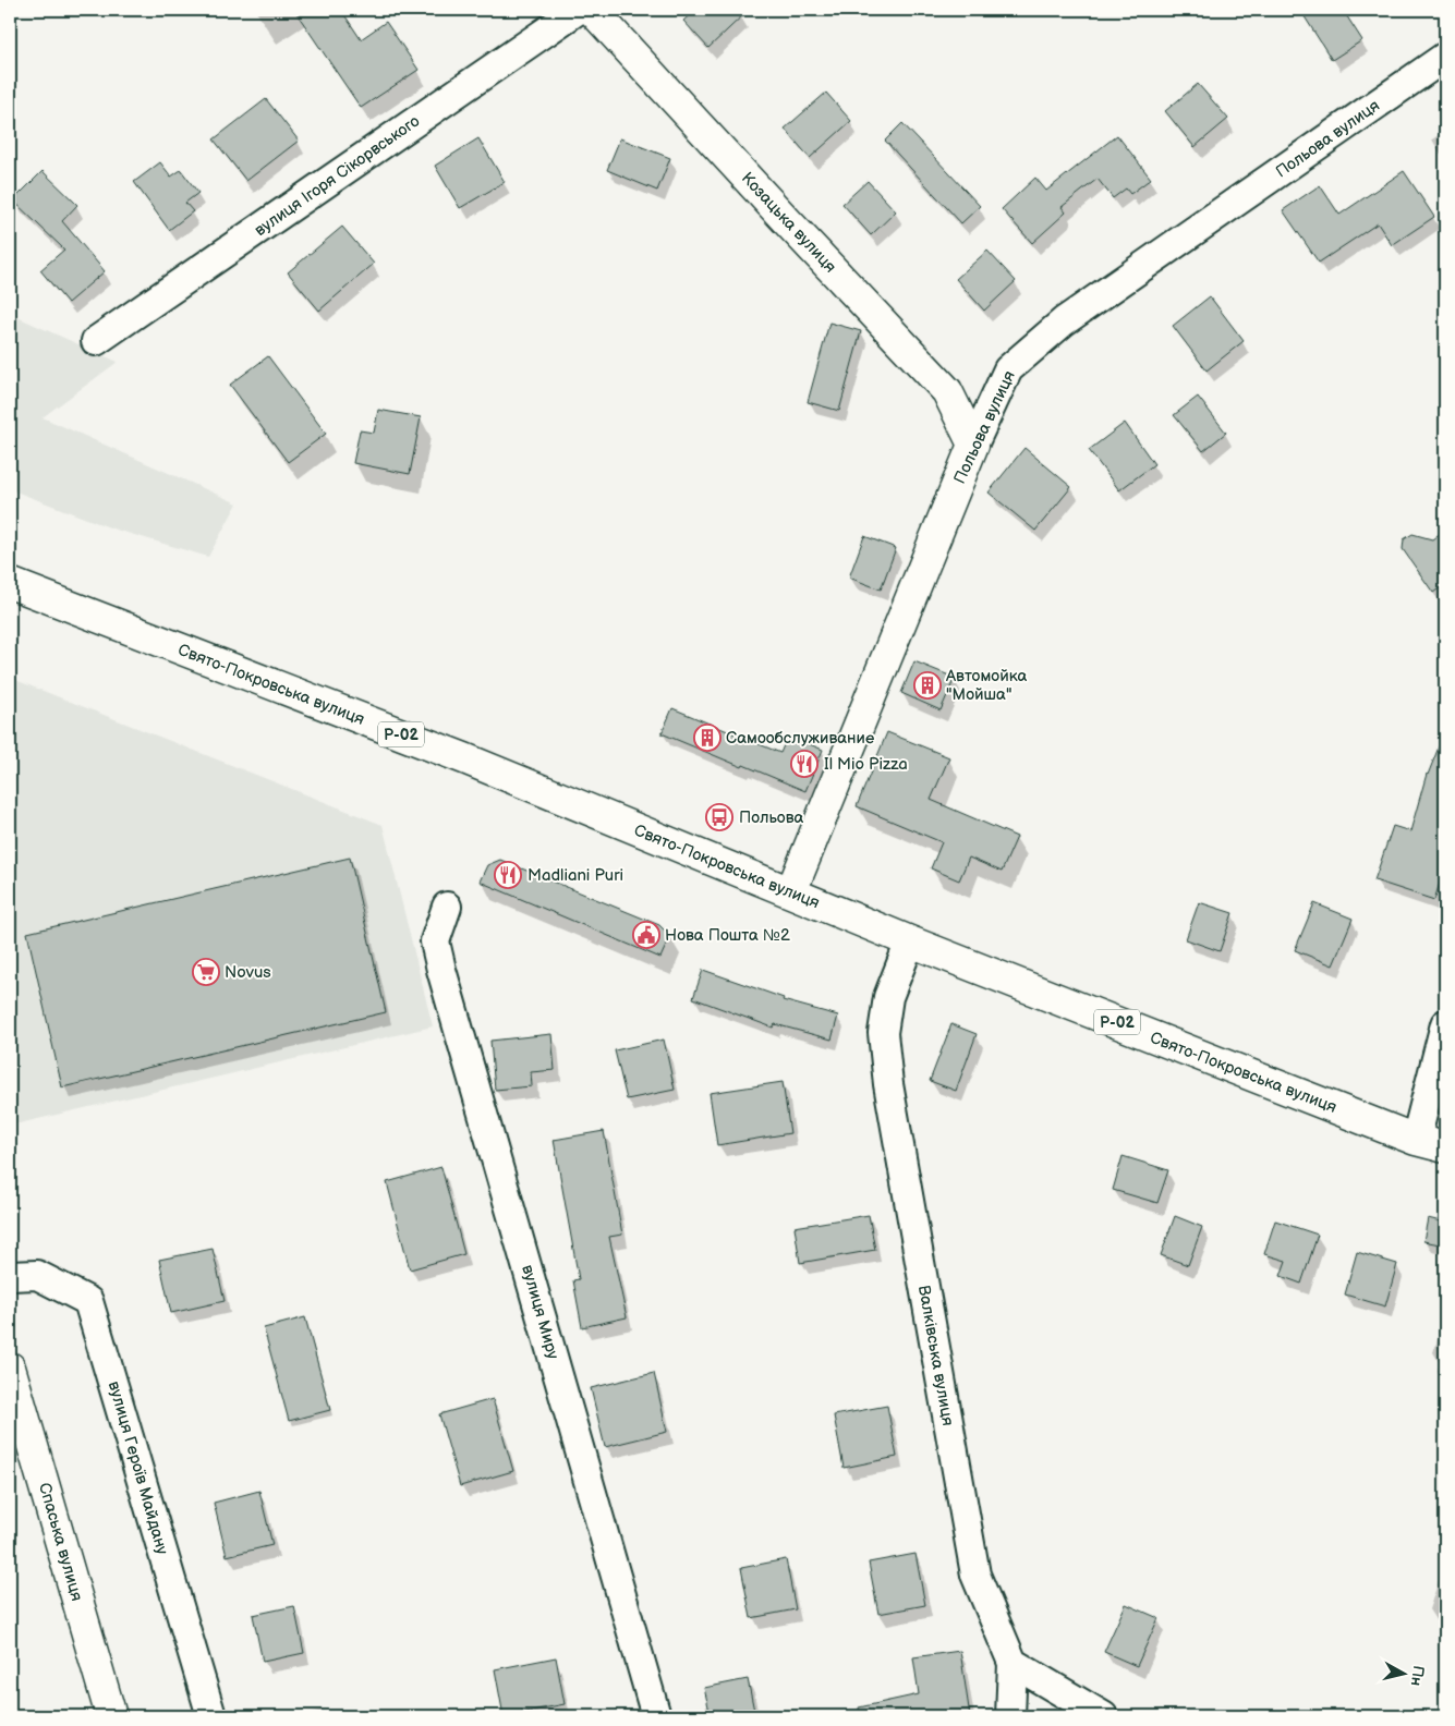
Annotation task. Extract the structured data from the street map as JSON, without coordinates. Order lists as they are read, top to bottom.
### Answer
{
  "streets": {
    "main road": [
      "Польова вулиця",
      "Козацька вулиця",
      "Свято-Покровська вулиця",
      "Р-02",
      "Спаська вулиця"
    ],
    "street": [
      "вулиця Ігоря Сікорвського",
      "вулиця Миру",
      "Валківська вулиця",
      "вулиця Героїв Майдану"
    ]
  },
  "crossings": [
    ["Польова вулиця", "Козацька вулиця"],
    ["Польова вулиця", "Свято-Покровська вулиця"],
    ["Свято-Покровська вулиця", "Валківська вулиця"]
  ],
  "places": {
    "building": ["Автомойка \"Мойша\"", "Самообслуживание"],
    "restaurant": ["Il Mio Pizza", "Madliani Puri"],
    "bus stop": ["Польова"],
    "public building": ["Нова Пошта №2"],
    "supermarket": ["Novus"]
  },
  "north": "right"
}
